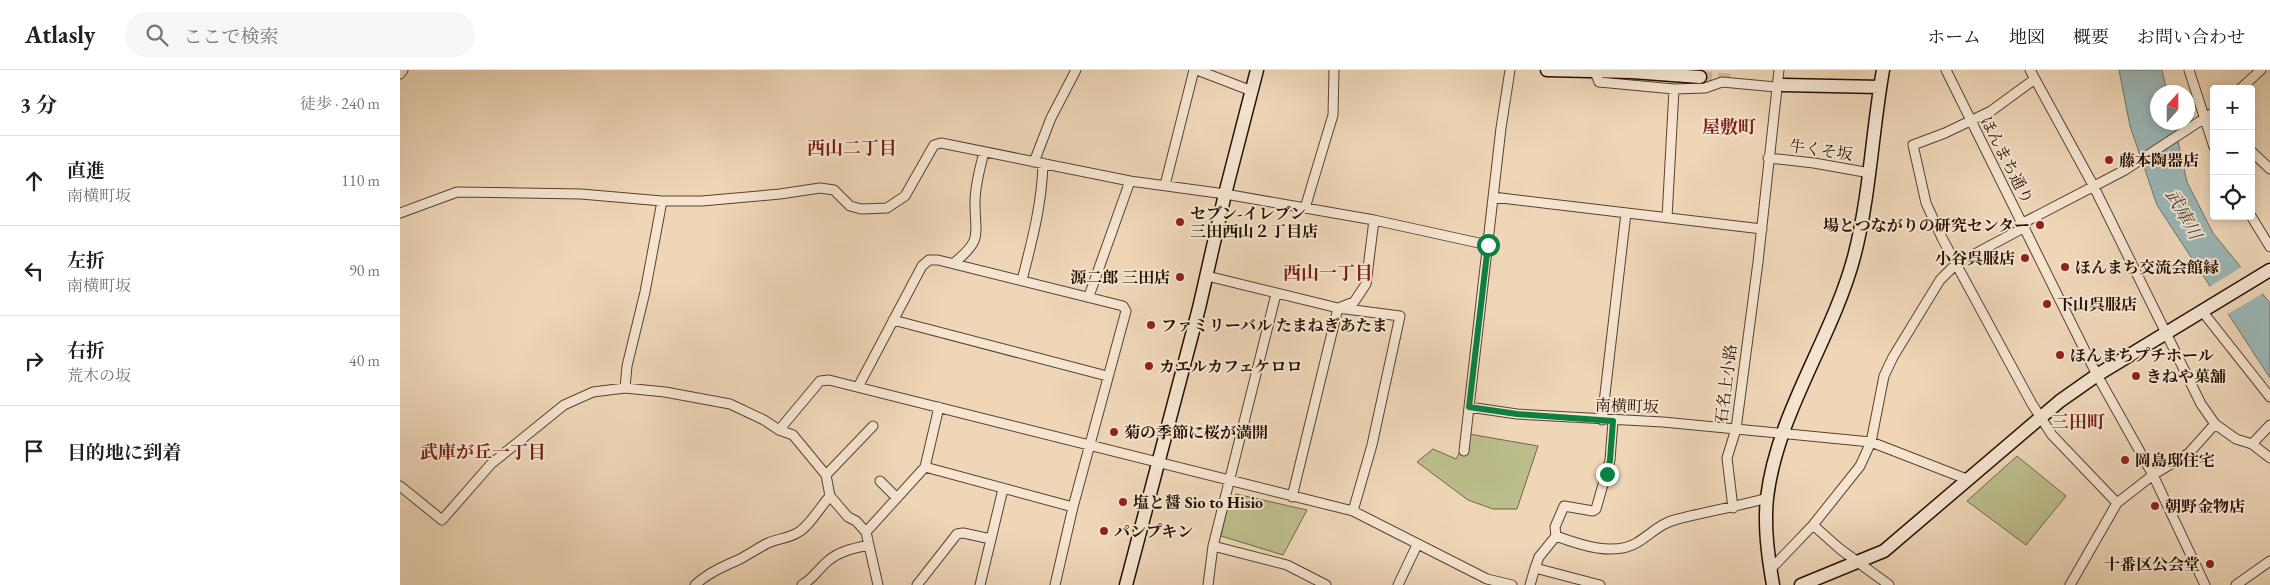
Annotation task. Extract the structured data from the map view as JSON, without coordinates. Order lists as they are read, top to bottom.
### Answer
{
  "streets": {
    "street": [
      "牛くそ坂",
      "ほんまち通り",
      "石名上小路",
      "南横町坂"
    ]
  },
  "crossings": [
    ["牛くそ坂", "石名上小路"],
    ["石名上小路", "南横町坂"]
  ],
  "districts": [
    "屋敷町",
    "西山二丁目",
    "西山一丁目",
    "三田町",
    "武庫が丘一丁目"
  ],
  "water": ["武庫川"],
  "places": [
    "藤本陶器店",
    "セブン-イレブン 三田西山２丁目店",
    "場とつながりの研究センター",
    "小谷呉服店",
    "ほんまち交流会館縁",
    "源二郎 三田店",
    "下山呉服店",
    "ファミリーバル たまねぎあたま",
    "ほんまちプチホール",
    "カエルカフェケロロ",
    "きねや菓舗",
    "菊の季節に桜が満開",
    "岡島邸住宅",
    "塩と醤 Sio to Hisio",
    "朝野金物店",
    "パンプキン",
    "十番区公会堂"
  ],
  "north": "top",
  "page": {
    "header": "Atlasly",
    "search": "ここで検索",
    "nav": [
      "ホーム",
      "地図",
      "概要",
      "お問い合わせ"
    ],
    "heading": ["3 分", "徒歩 · 240 m"],
    "map_buttons": ["+", "−"],
    "list": [
      ["直進", "南横町坂", "110 m"],
      ["左折", "南横町坂", "90 m"],
      ["右折", "荒木の坂", "40 m"],
      "目的地に到着"
    ]
  }
}
